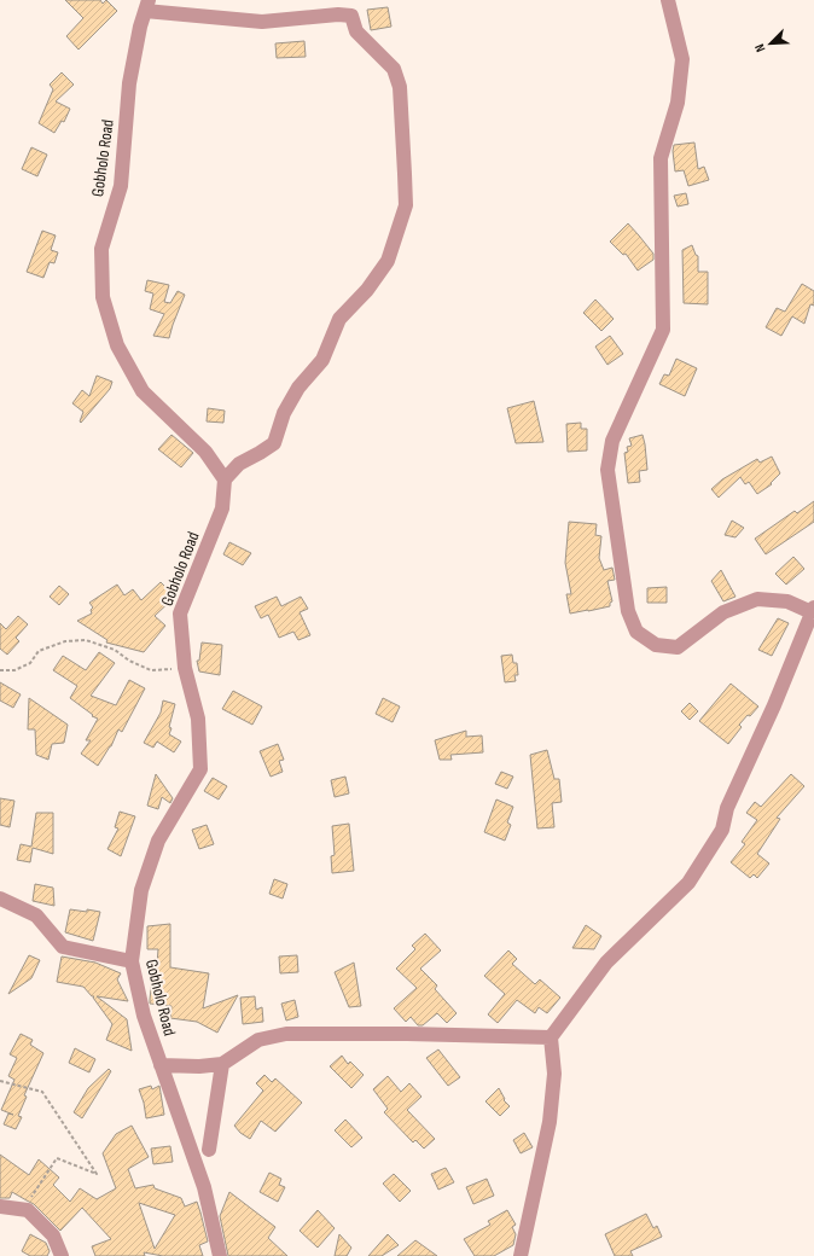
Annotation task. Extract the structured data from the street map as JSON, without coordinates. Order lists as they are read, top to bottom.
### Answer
{
  "streets": {
    "street": ["Gobholo Road"]
  },
  "north": "bottom left"
}
